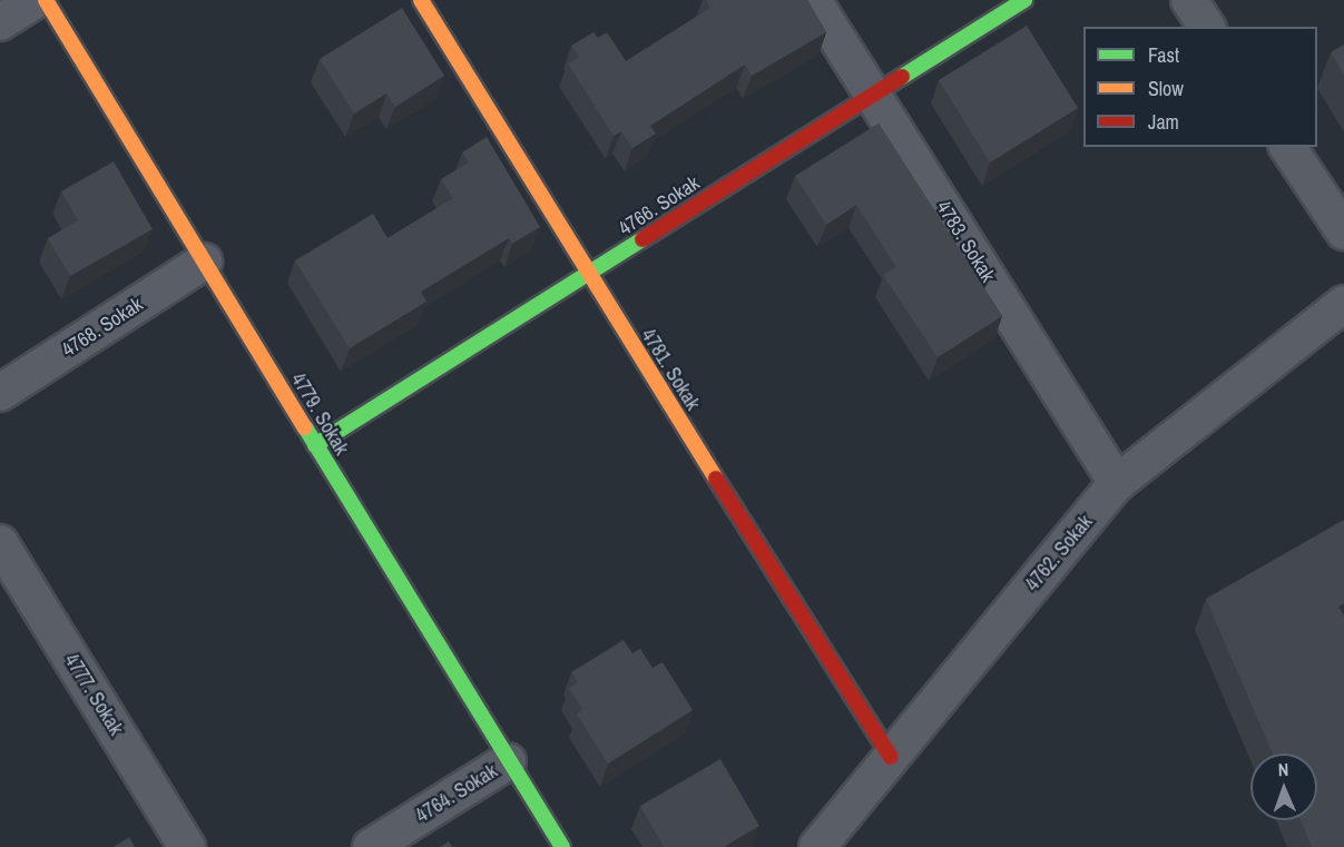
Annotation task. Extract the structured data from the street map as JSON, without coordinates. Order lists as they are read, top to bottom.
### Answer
{
  "streets": {
    "street": [
      "4766. Sokak",
      "4783. Sokak",
      "4768. Sokak",
      "4781. Sokak",
      "4779. Sokak",
      "4762. Sokak",
      "4777. Sokak",
      "4764. Sokak"
    ]
  },
  "crossings": [
    ["4766. Sokak", "4783. Sokak"],
    ["4766. Sokak", "4781. Sokak"],
    ["4766. Sokak", "4779. Sokak"],
    ["4783. Sokak", "4762. Sokak"],
    ["4768. Sokak", "4779. Sokak"],
    ["4781. Sokak", "4762. Sokak"],
    ["4779. Sokak", "4764. Sokak"]
  ],
  "legend": ["Fast", "Slow", "Jam"],
  "north": "top"
}
